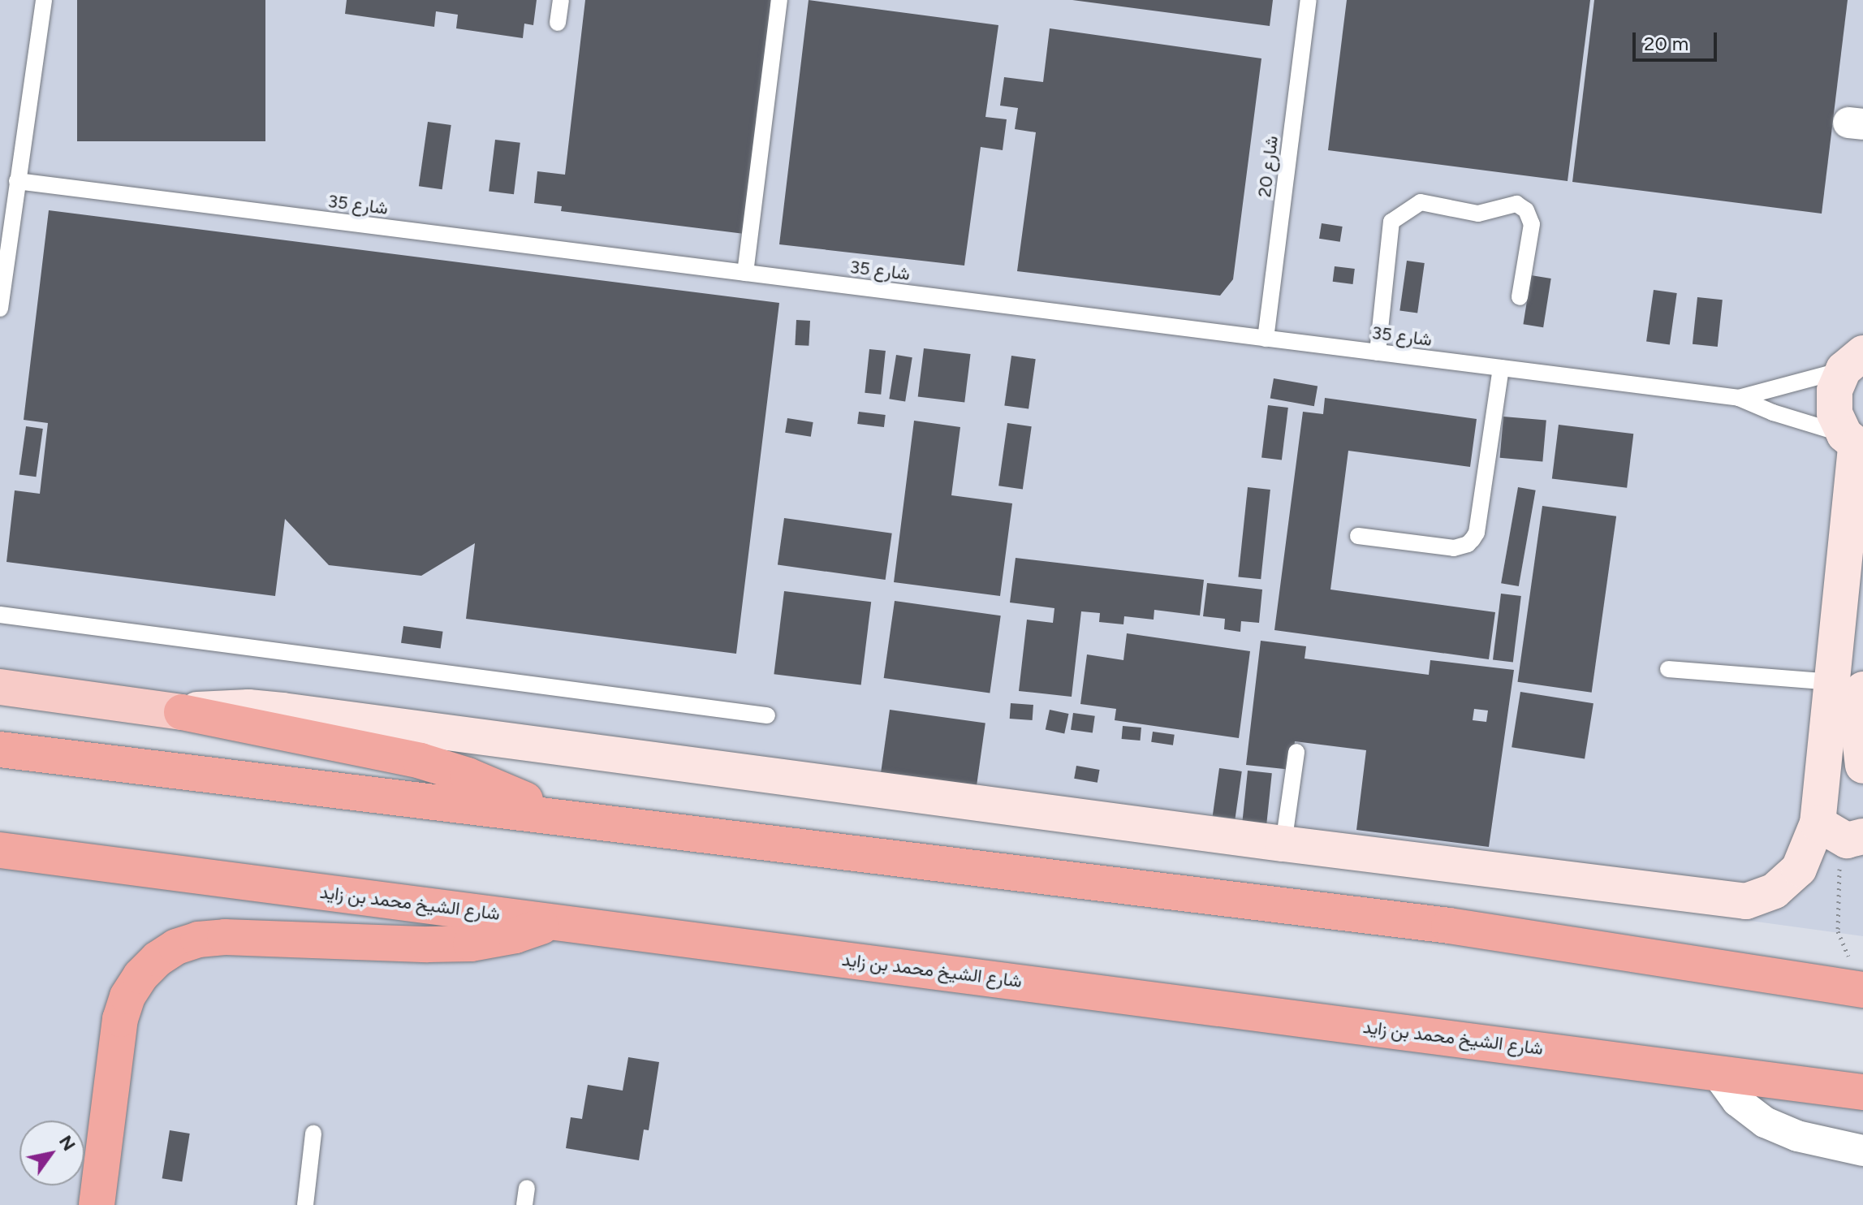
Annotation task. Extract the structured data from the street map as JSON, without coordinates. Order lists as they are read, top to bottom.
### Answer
{
  "streets": {
    "highway": ["شارع الشيخ محمد بن زايد"],
    "lane": ["شارع 20", "شارع 35"]
  },
  "crossings": [
    ["شارع 20", "شارع 35"]
  ],
  "scale_bar": "20 m",
  "north": "top right"
}
